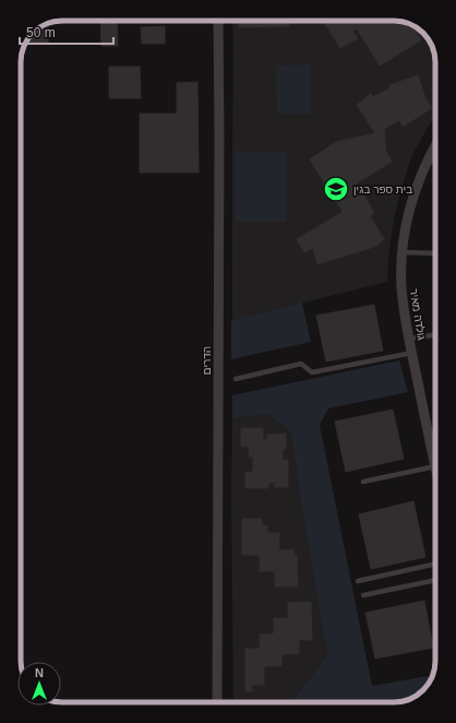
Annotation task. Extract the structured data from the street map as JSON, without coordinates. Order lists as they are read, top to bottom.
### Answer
{
  "streets": {
    "street": ["גולדה מאיר", "הדרים"]
  },
  "places": {
    "school or university": ["בית ספר בגין"]
  },
  "scale_bar": "50 m",
  "north": "top"
}
